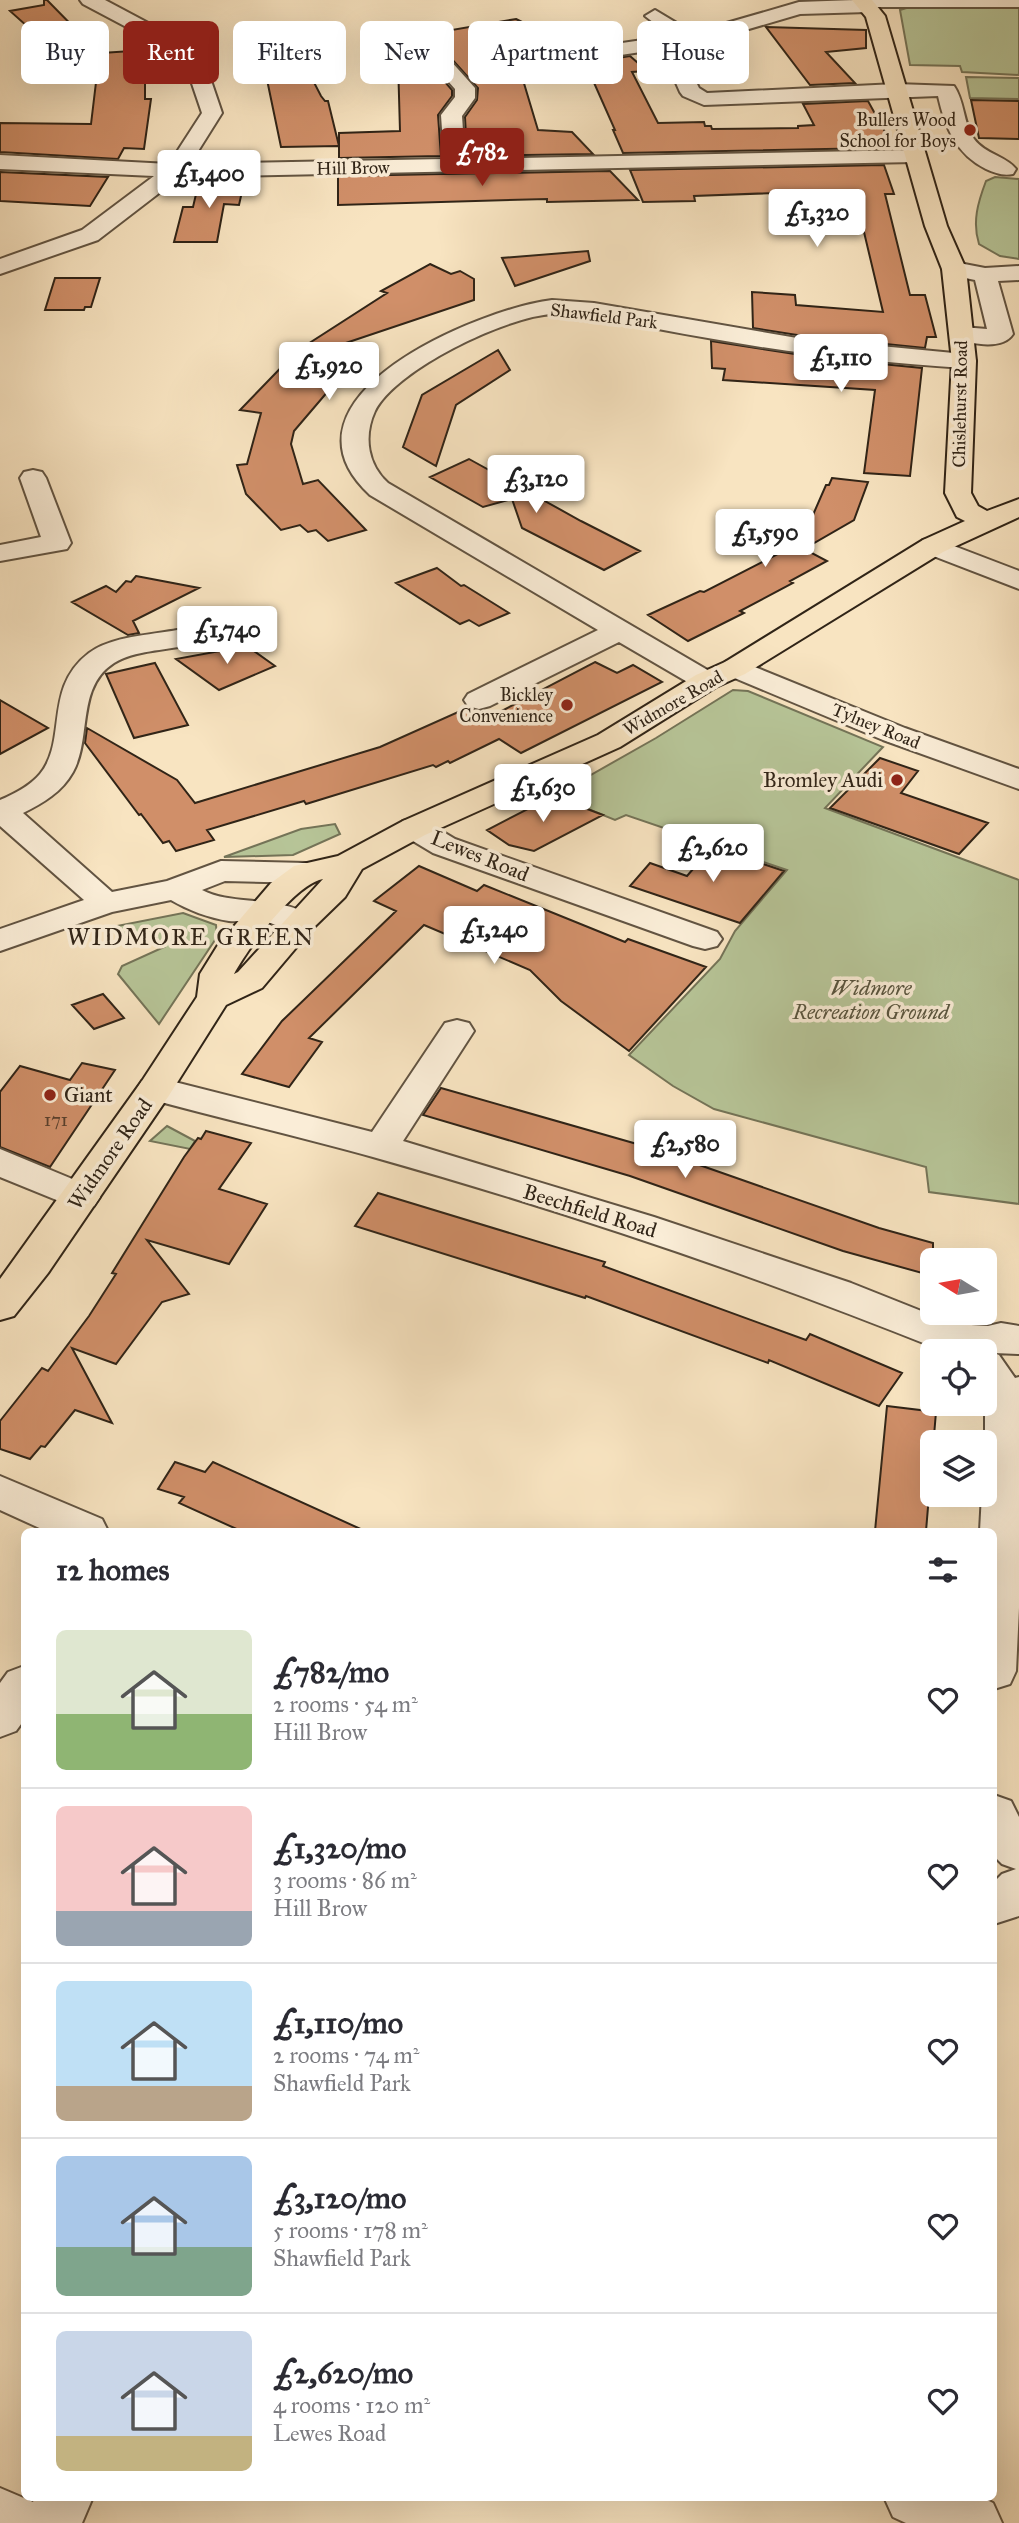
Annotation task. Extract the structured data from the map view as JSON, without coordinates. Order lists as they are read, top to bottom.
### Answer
{
  "streets": {
    "main road": ["Chislehurst Road", "Widmore Road"],
    "street": [
      "Hill Brow",
      "Shawfield Park",
      "Tylney Road",
      "Lewes Road",
      "Beechfield Road"
    ]
  },
  "crossings": [
    ["Hill Brow", "Chislehurst Road"],
    ["Shawfield Park", "Chislehurst Road"],
    ["Shawfield Park", "Widmore Road"],
    ["Chislehurst Road", "Widmore Road"],
    ["Widmore Road", "Tylney Road"],
    ["Widmore Road", "Lewes Road"],
    ["Widmore Road", "Beechfield Road"]
  ],
  "districts": ["WIDMORE GREEN"],
  "parks": ["Widmore Recreation Ground"],
  "places": [
    "Bullers Wood School for Boys",
    "Bickley Convenience",
    "Bromley Audi",
    "Giant"
  ],
  "house_numbers": ["171"],
  "north": "left",
  "page": {
    "chip": [
      "Buy",
      "Rent",
      "Filters",
      "New",
      "Apartment",
      "House"
    ],
    "price": [
      "£782",
      "£1,400",
      "£1,320",
      "£1,110",
      "£1,920",
      "£3,120",
      "£1,590",
      "£1,740",
      "£1,630",
      "£2,620",
      "£1,240",
      "£2,580"
    ],
    "heading": "12 homes",
    "list": [
      {
        "name": "£782/mo",
        "note": "2 rooms · 54 m² · Hill Brow"
      },
      {
        "name": "£1,320/mo",
        "note": "3 rooms · 86 m² · Hill Brow"
      },
      {
        "name": "£1,110/mo",
        "note": "2 rooms · 74 m² · Shawfield Park"
      },
      {
        "name": "£3,120/mo",
        "note": "5 rooms · 178 m² · Shawfield Park"
      },
      {
        "name": "£2,620/mo",
        "note": "4 rooms · 120 m² · Lewes Road"
      }
    ]
  }
}
